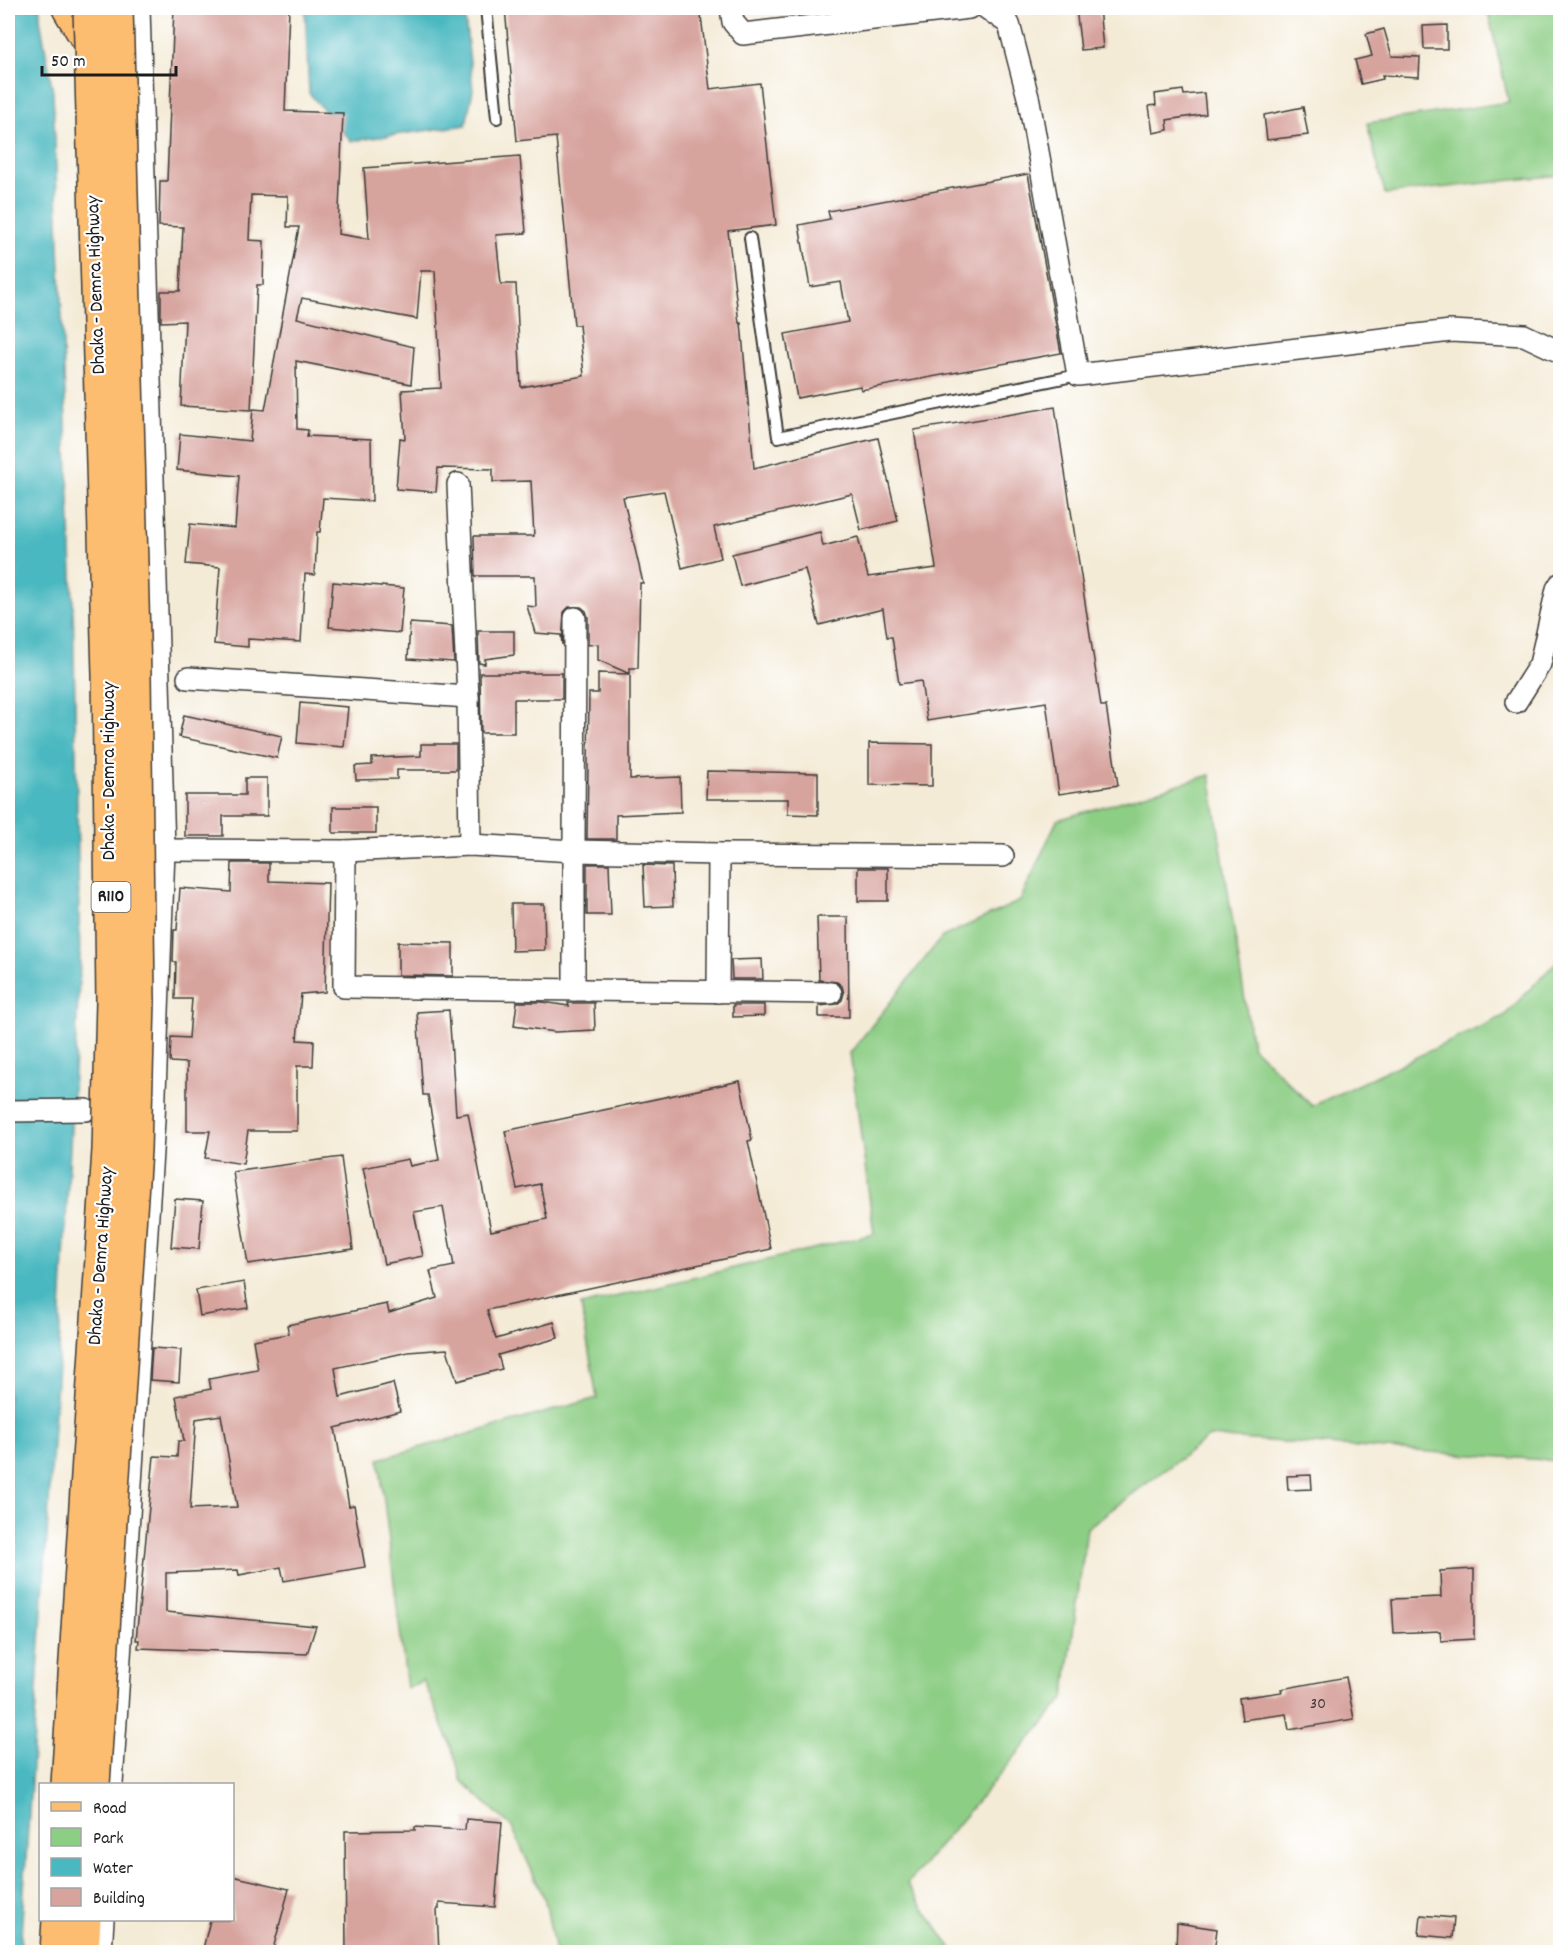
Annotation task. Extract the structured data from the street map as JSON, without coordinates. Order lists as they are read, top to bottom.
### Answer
{
  "streets": {
    "main road": ["Dhaka - Demra Highway", "R110"]
  },
  "house_numbers": ["30"],
  "legend": [
    "Road",
    "Park",
    "Water",
    "Building"
  ],
  "scale_bar": "50 m"
}
